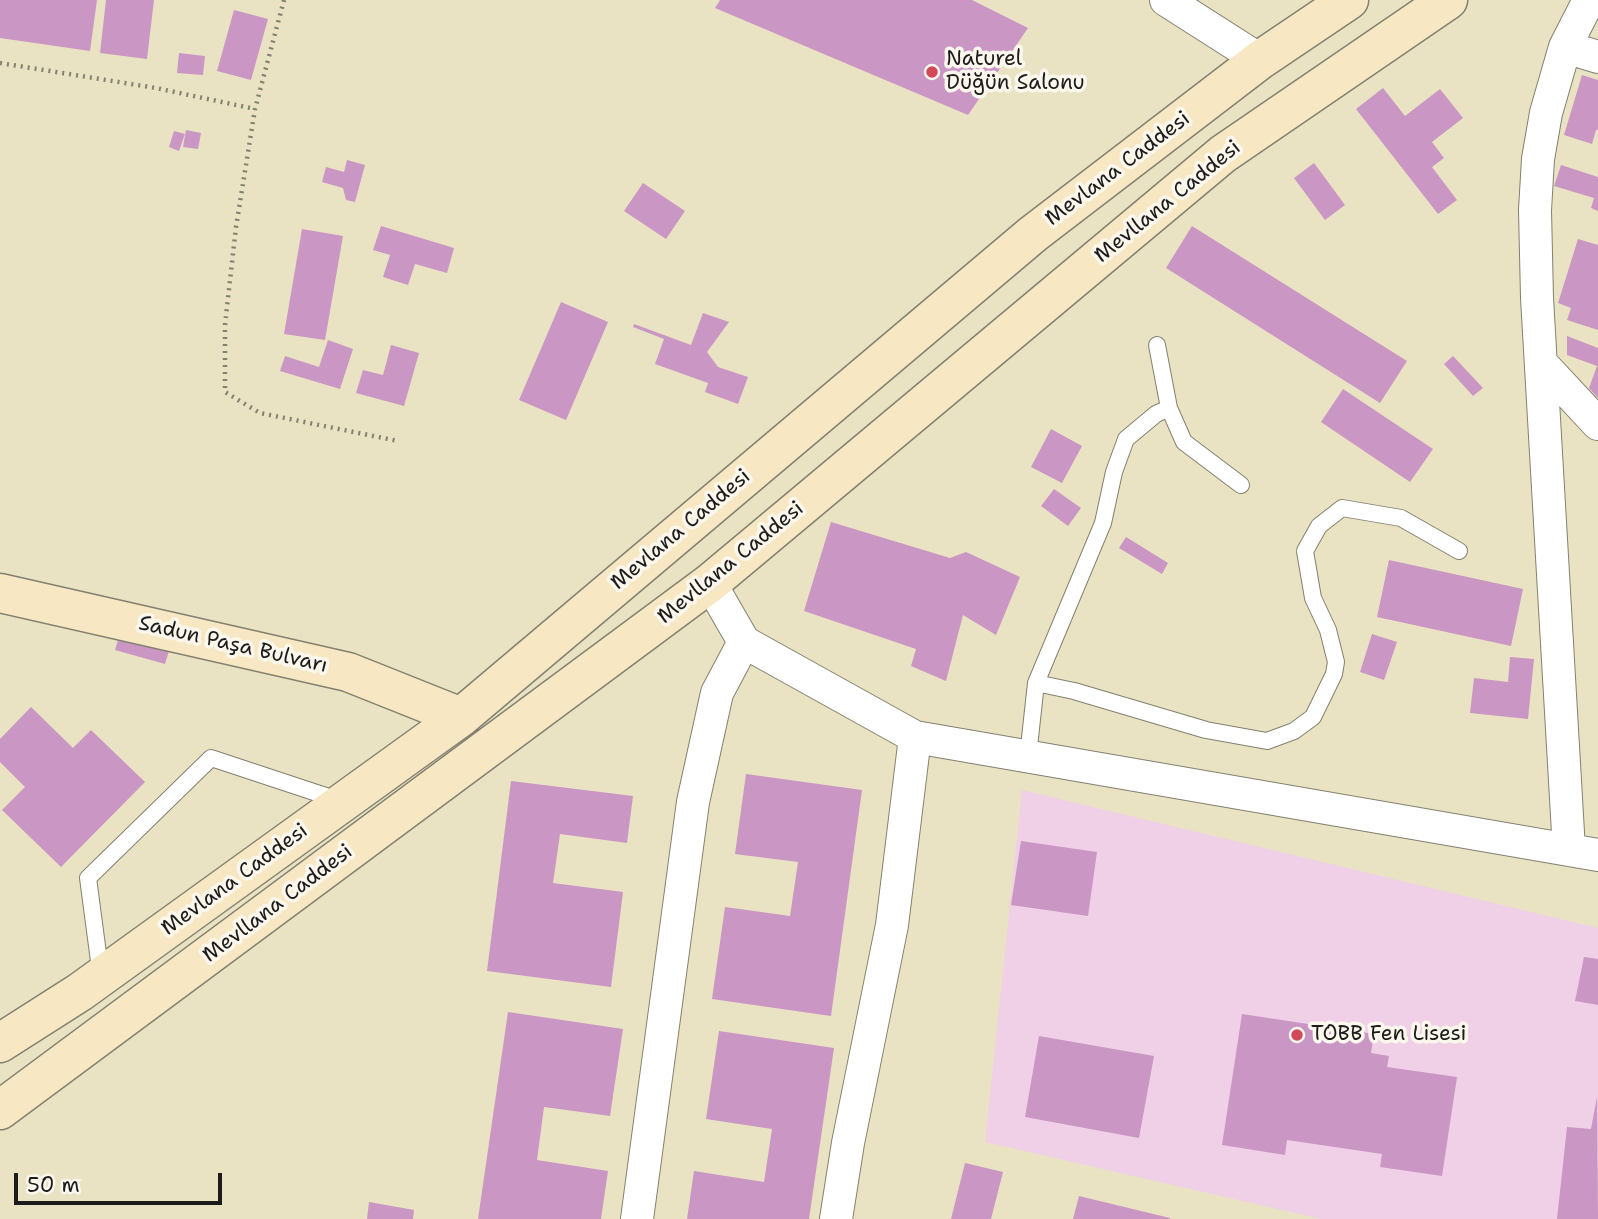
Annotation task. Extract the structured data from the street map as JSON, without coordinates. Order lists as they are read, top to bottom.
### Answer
{
  "streets": {
    "main road": ["Mevlana Caddesi", "Mevllana Caddesi", "Sadun Paşa Bulvarı"]
  },
  "crossings": [
    ["Mevlana Caddesi", "Sadun Paşa Bulvarı"]
  ],
  "places": ["Naturel Düğün Salonu", "TOBB Fen Lisesi"],
  "scale_bar": "50 m"
}
